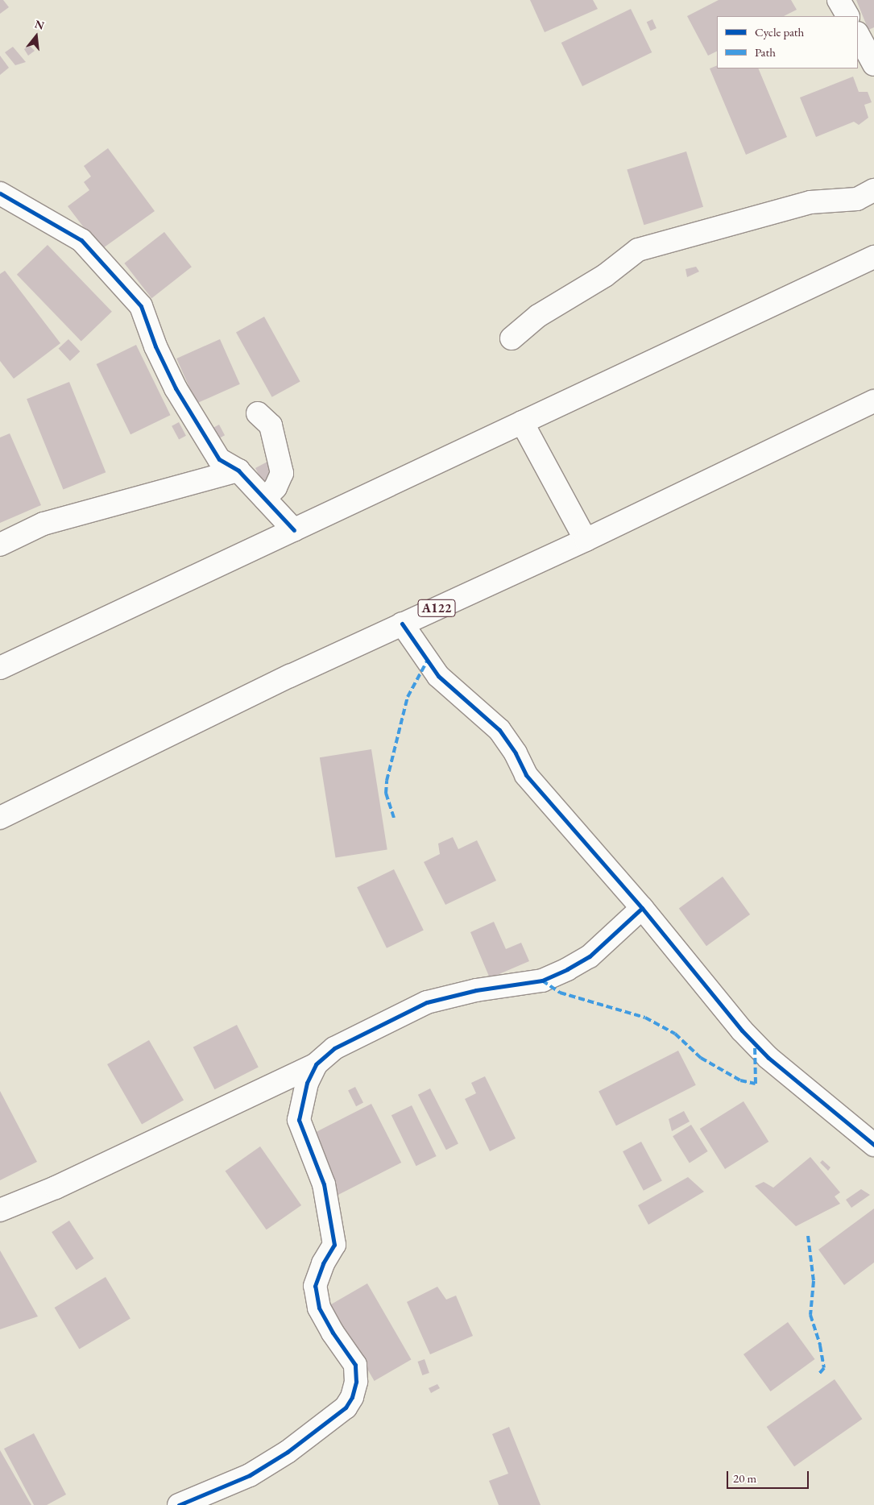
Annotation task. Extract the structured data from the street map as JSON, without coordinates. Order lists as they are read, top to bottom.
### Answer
{
  "streets": {
    "main road": ["A122"]
  },
  "legend": ["Cycle path", "Path"],
  "scale_bar": "20 m",
  "north": "top"
}
